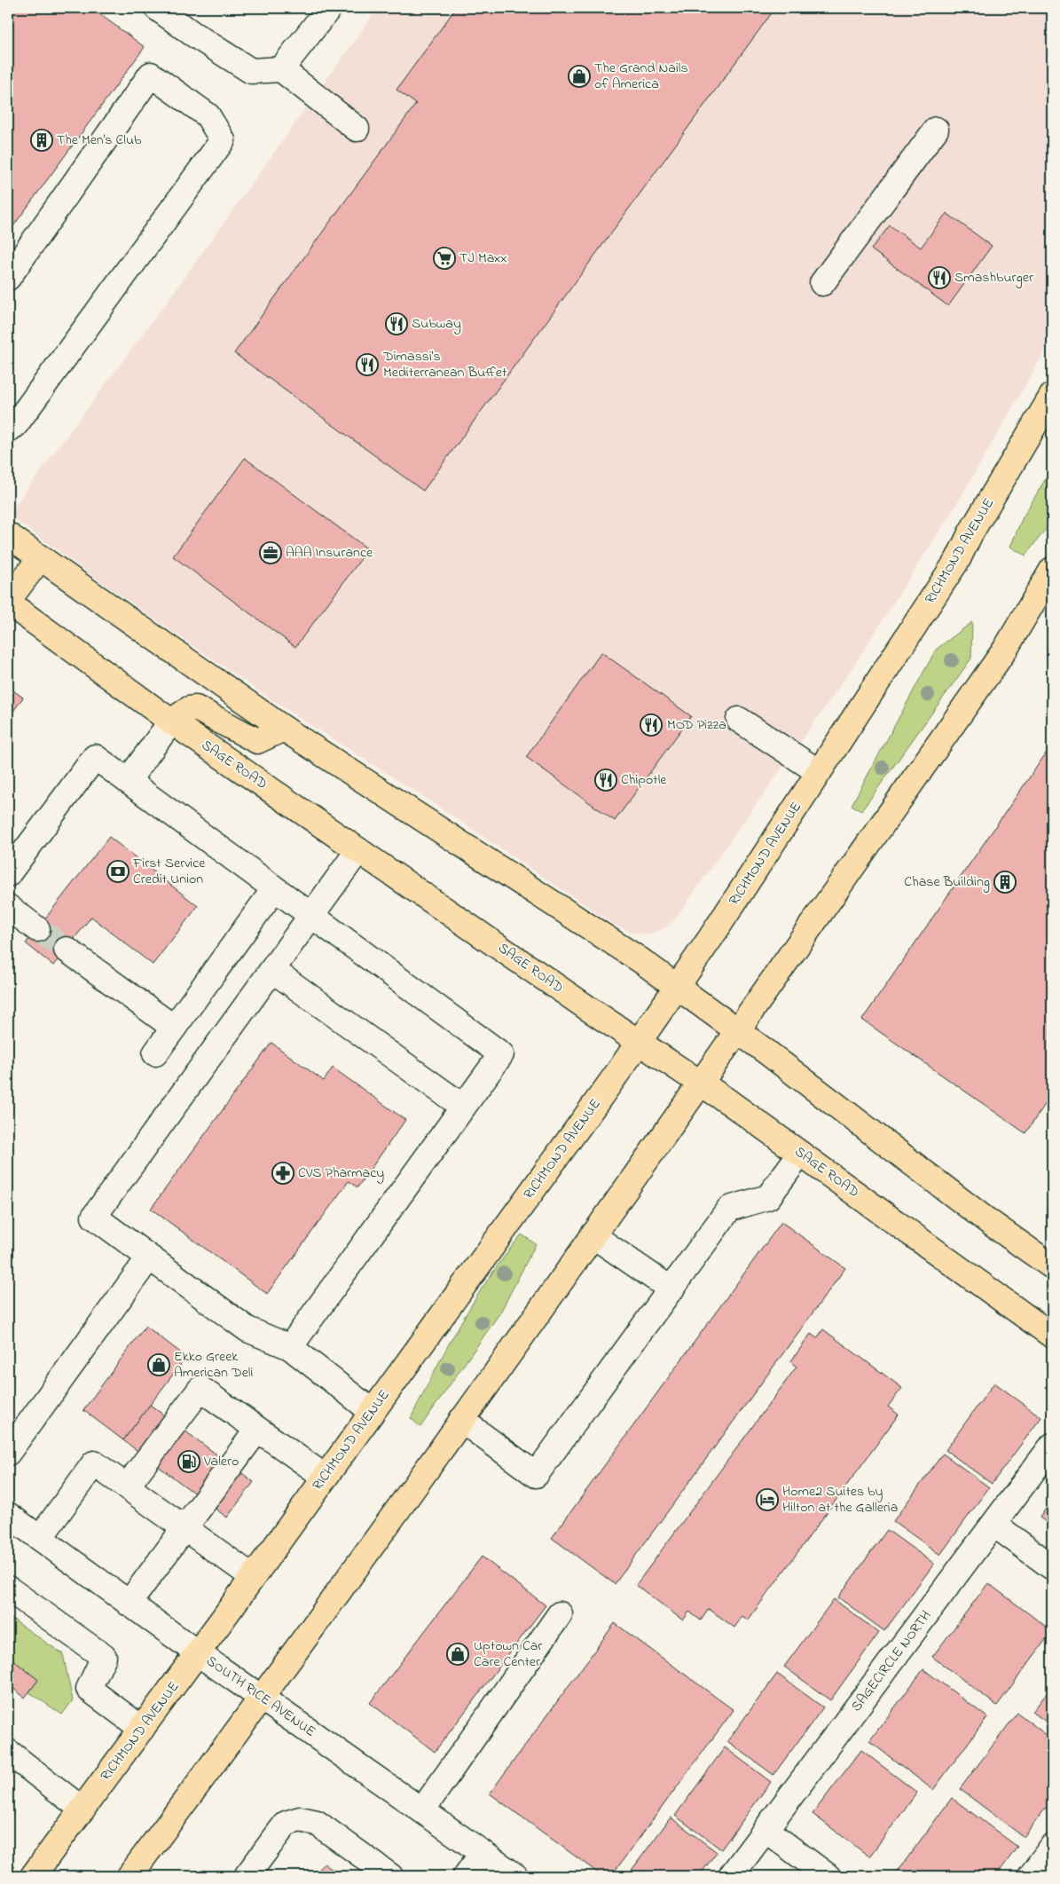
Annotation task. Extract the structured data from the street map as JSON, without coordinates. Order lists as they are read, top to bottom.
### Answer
{
  "streets": {
    "main road": ["RICHMOND AVENUE", "SAGE ROAD"],
    "street": ["SAGECIRCLE NORTH", "SOUTH RICE AVENUE"]
  },
  "crossings": [
    ["RICHMOND AVENUE", "SAGE ROAD"],
    ["RICHMOND AVENUE", "SOUTH RICE AVENUE"]
  ],
  "places": {
    "shop": ["The Grand Nails of America", "Ekko Greek American Deli", "Uptown Car Care Center"],
    "building": ["The Men's Club", "Chase Building"],
    "supermarket": ["TJ Maxx"],
    "restaurant": [
      "Smashburger",
      "Subway",
      "Dimassi's Mediterranean Buffet",
      "MOD Pizza",
      "Chipotle"
    ],
    "office": ["AAA Insurance"],
    "bank": ["First Service Credit Union"],
    "pharmacy": ["CVS Pharmacy"],
    "fuel station": ["Valero"],
    "hotel": ["Home2 Suites by Hilton at the Galleria"]
  }
}
